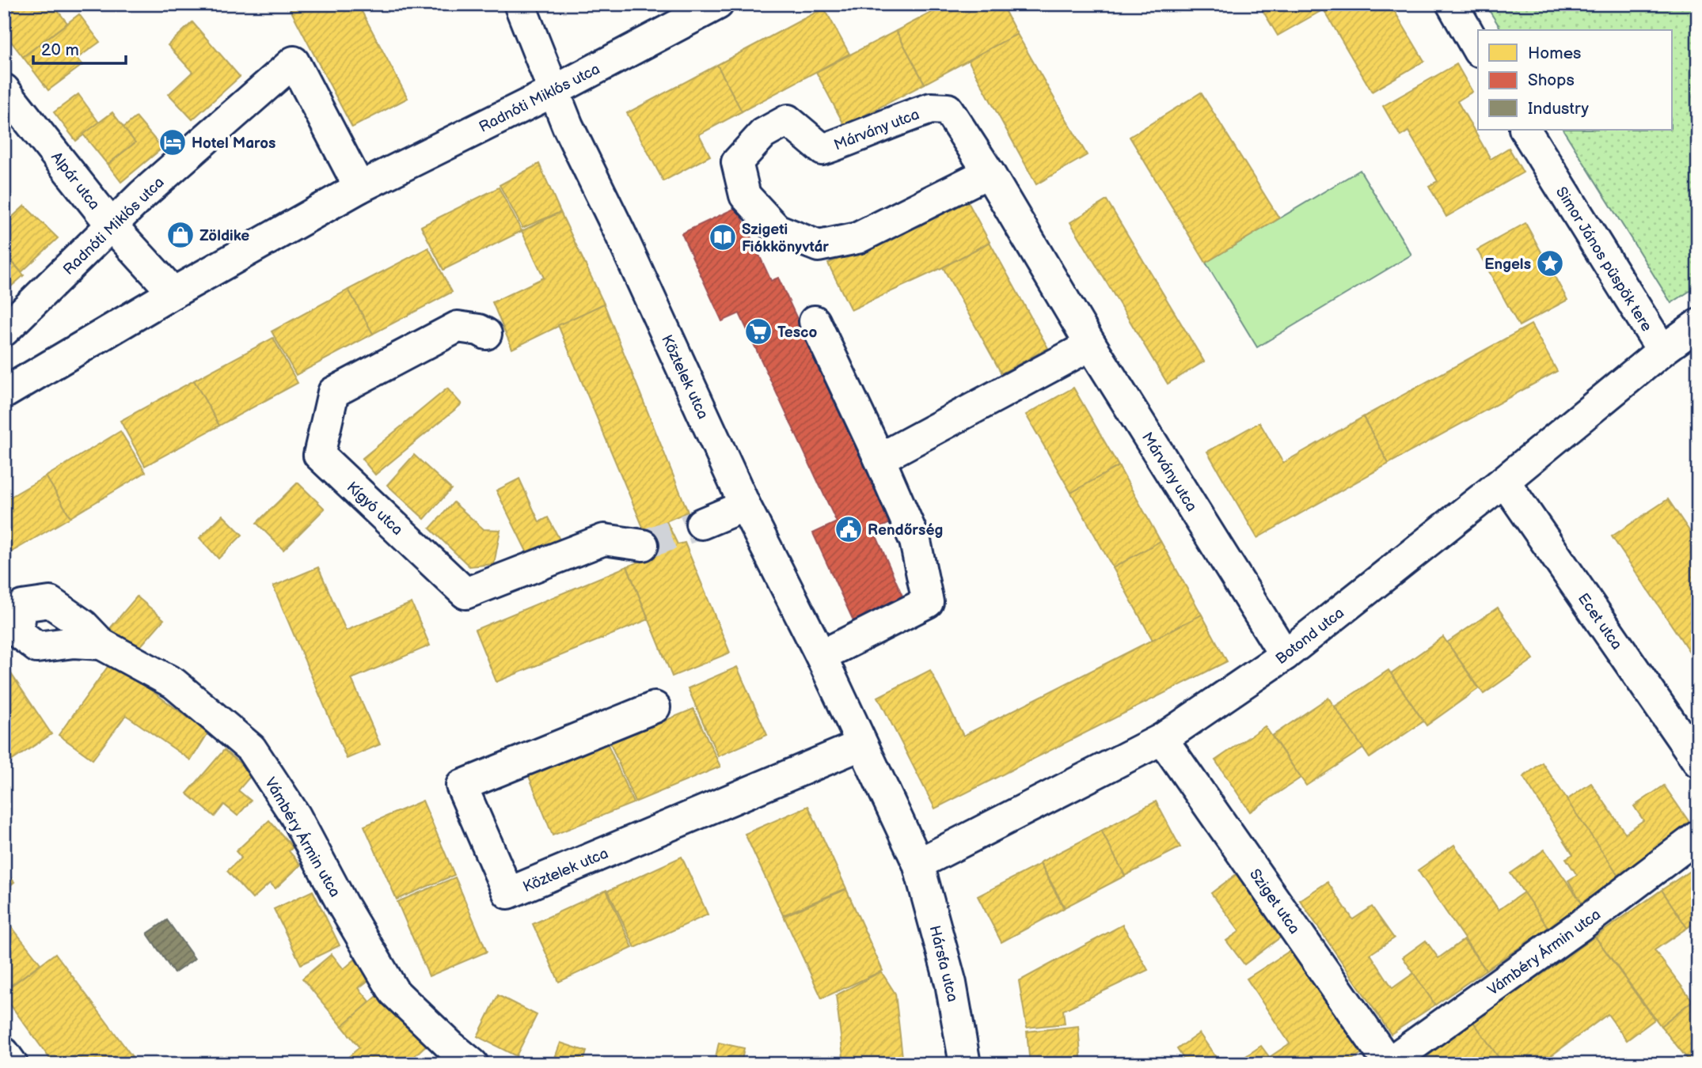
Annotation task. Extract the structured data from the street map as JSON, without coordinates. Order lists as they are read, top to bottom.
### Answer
{
  "streets": {
    "street": [
      "Radnóti Miklós utca",
      "Márvány utca",
      "Alpár utca",
      "Simor János püspök tere",
      "Köztelek utca",
      "Kígyó utca",
      "Ecet utca",
      "Botond utca",
      "Vámbéry Ármin utca",
      "Sziget utca",
      "Hársfa utca"
    ]
  },
  "crossings": [
    ["Radnóti Miklós utca", "Alpár utca"],
    ["Radnóti Miklós utca", "Köztelek utca"],
    ["Márvány utca", "Botond utca"],
    ["Simor János püspök tere", "Botond utca"],
    ["Köztelek utca", "Botond utca"],
    ["Köztelek utca", "Hársfa utca"],
    ["Ecet utca", "Botond utca"],
    ["Botond utca", "Sziget utca"],
    ["Botond utca", "Hársfa utca"],
    ["Vámbéry Ármin utca", "Sziget utca"]
  ],
  "places": {
    "hotel": ["Hotel Maros"],
    "shop": ["Zöldike"],
    "library": ["Szigeti Fiókkönyvtár"],
    "place": ["Engels"],
    "supermarket": ["Tesco"],
    "public building": ["Rendőrség"]
  },
  "legend": ["Homes", "Shops", "Industry"],
  "scale_bar": "20 m"
}
